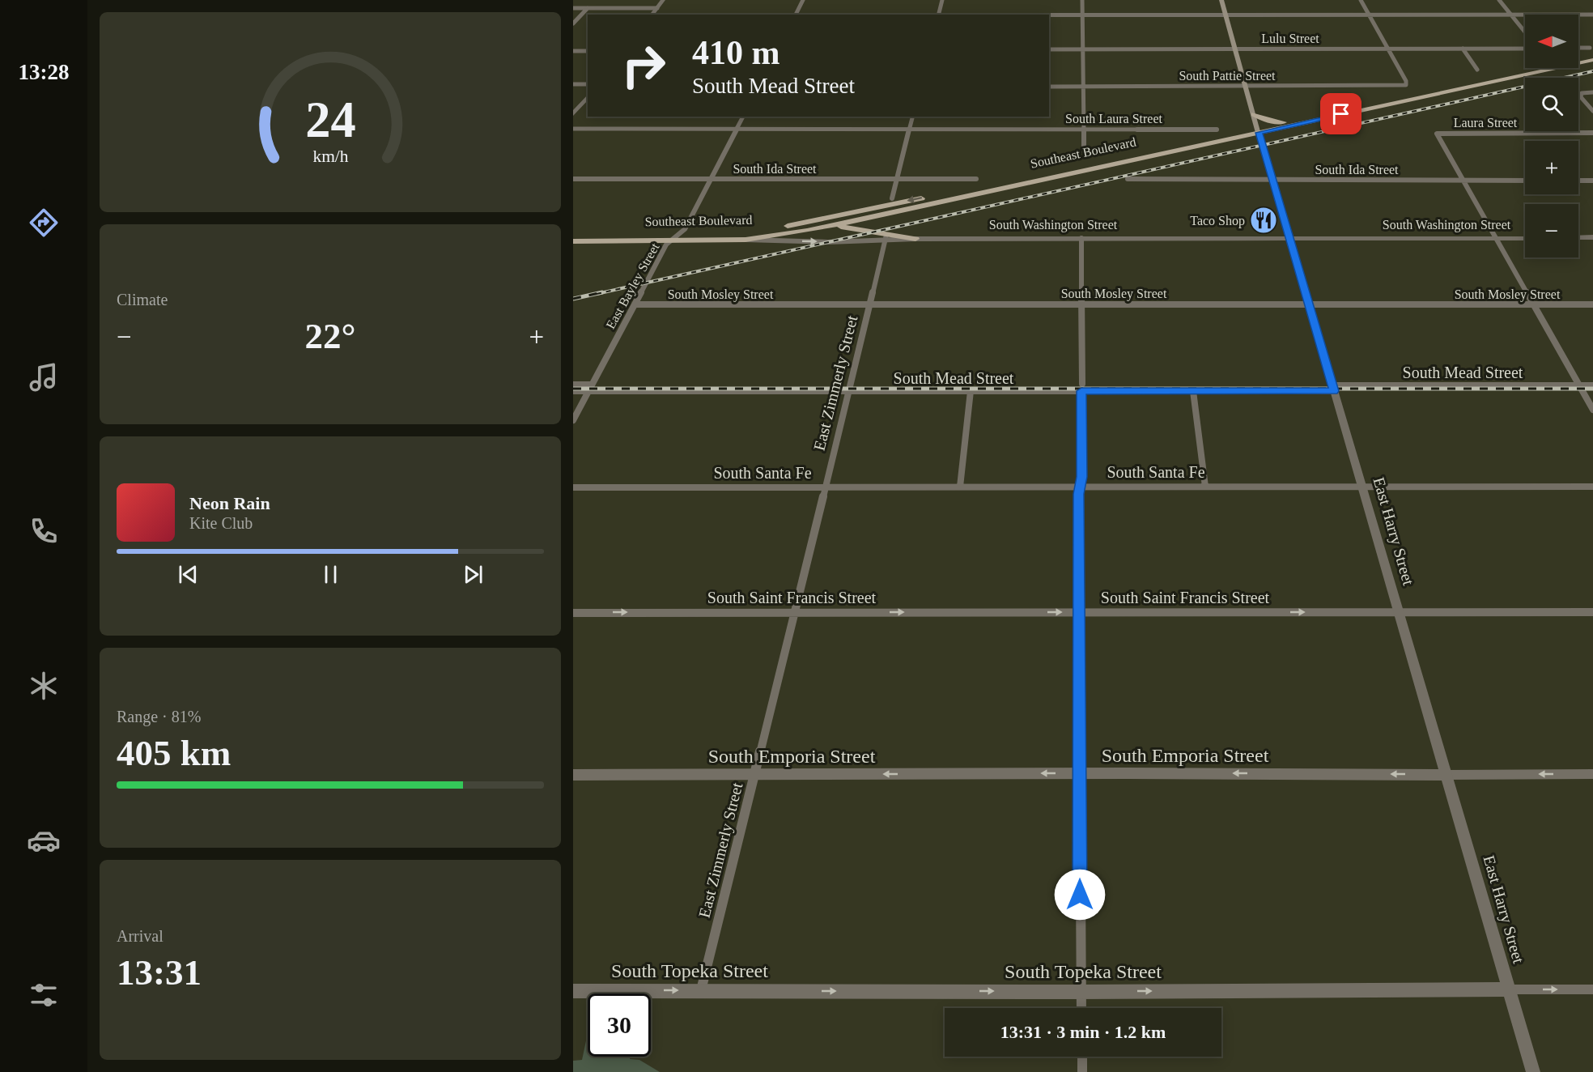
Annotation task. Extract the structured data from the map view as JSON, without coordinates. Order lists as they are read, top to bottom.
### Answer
{
  "streets": {
    "main road": ["Southeast Boulevard", "East Harry Street"],
    "street": [
      "Lulu Street",
      "South Pattie Street",
      "South Laura Street",
      "Laura Street",
      "South Ida Street",
      "South Washington Street",
      "East Bayley Street",
      "South Mosley Street",
      "South Mead Street",
      "East Zimmerly Street",
      "South Santa Fe",
      "South Saint Francis Street",
      "South Emporia Street",
      "South Topeka Street"
    ]
  },
  "crossings": [
    ["Lulu Street", "South Pattie Street"],
    ["Lulu Street", "East Harry Street"],
    ["South Pattie Street", "East Harry Street"],
    ["South Laura Street", "East Bayley Street"],
    ["Laura Street", "South Ida Street"],
    ["Southeast Boulevard", "East Bayley Street"],
    ["Southeast Boulevard", "East Harry Street"],
    ["South Ida Street", "East Bayley Street"],
    ["South Ida Street", "East Harry Street"],
    ["South Washington Street", "East Harry Street"],
    ["East Bayley Street", "South Mosley Street"],
    ["East Bayley Street", "South Mead Street"],
    ["South Mosley Street", "East Zimmerly Street"],
    ["South Mosley Street", "East Harry Street"],
    ["South Mead Street", "East Zimmerly Street"],
    ["South Mead Street", "East Harry Street"],
    ["East Zimmerly Street", "South Santa Fe"],
    ["East Zimmerly Street", "South Saint Francis Street"],
    ["East Zimmerly Street", "South Emporia Street"],
    ["East Zimmerly Street", "South Topeka Street"],
    ["South Santa Fe", "East Harry Street"],
    ["East Harry Street", "South Saint Francis Street"],
    ["East Harry Street", "South Emporia Street"],
    ["East Harry Street", "South Topeka Street"]
  ],
  "one_way": ["South Saint Francis Street", "South Emporia Street", "South Topeka Street"],
  "places": {
    "restaurant": ["Taco Shop"]
  },
  "north": "left",
  "page": {
    "tabs": "13:28",
    "map_buttons": ["+", "−"],
    "turn": ["410 m", "South Mead Street"],
    "tile": [
      "Climate",
      ["Range · 81%", "405 km"],
      ["Arrival", "13:31"]
    ],
    "heat": ["−", "22°", "+"],
    "song": ["Neon Rain", "Kite Club"],
    "limit": "30",
    "trip": "13:31 · 3 min · 1.2 km",
    "gauge": ["24", "km/h"]
  }
}
